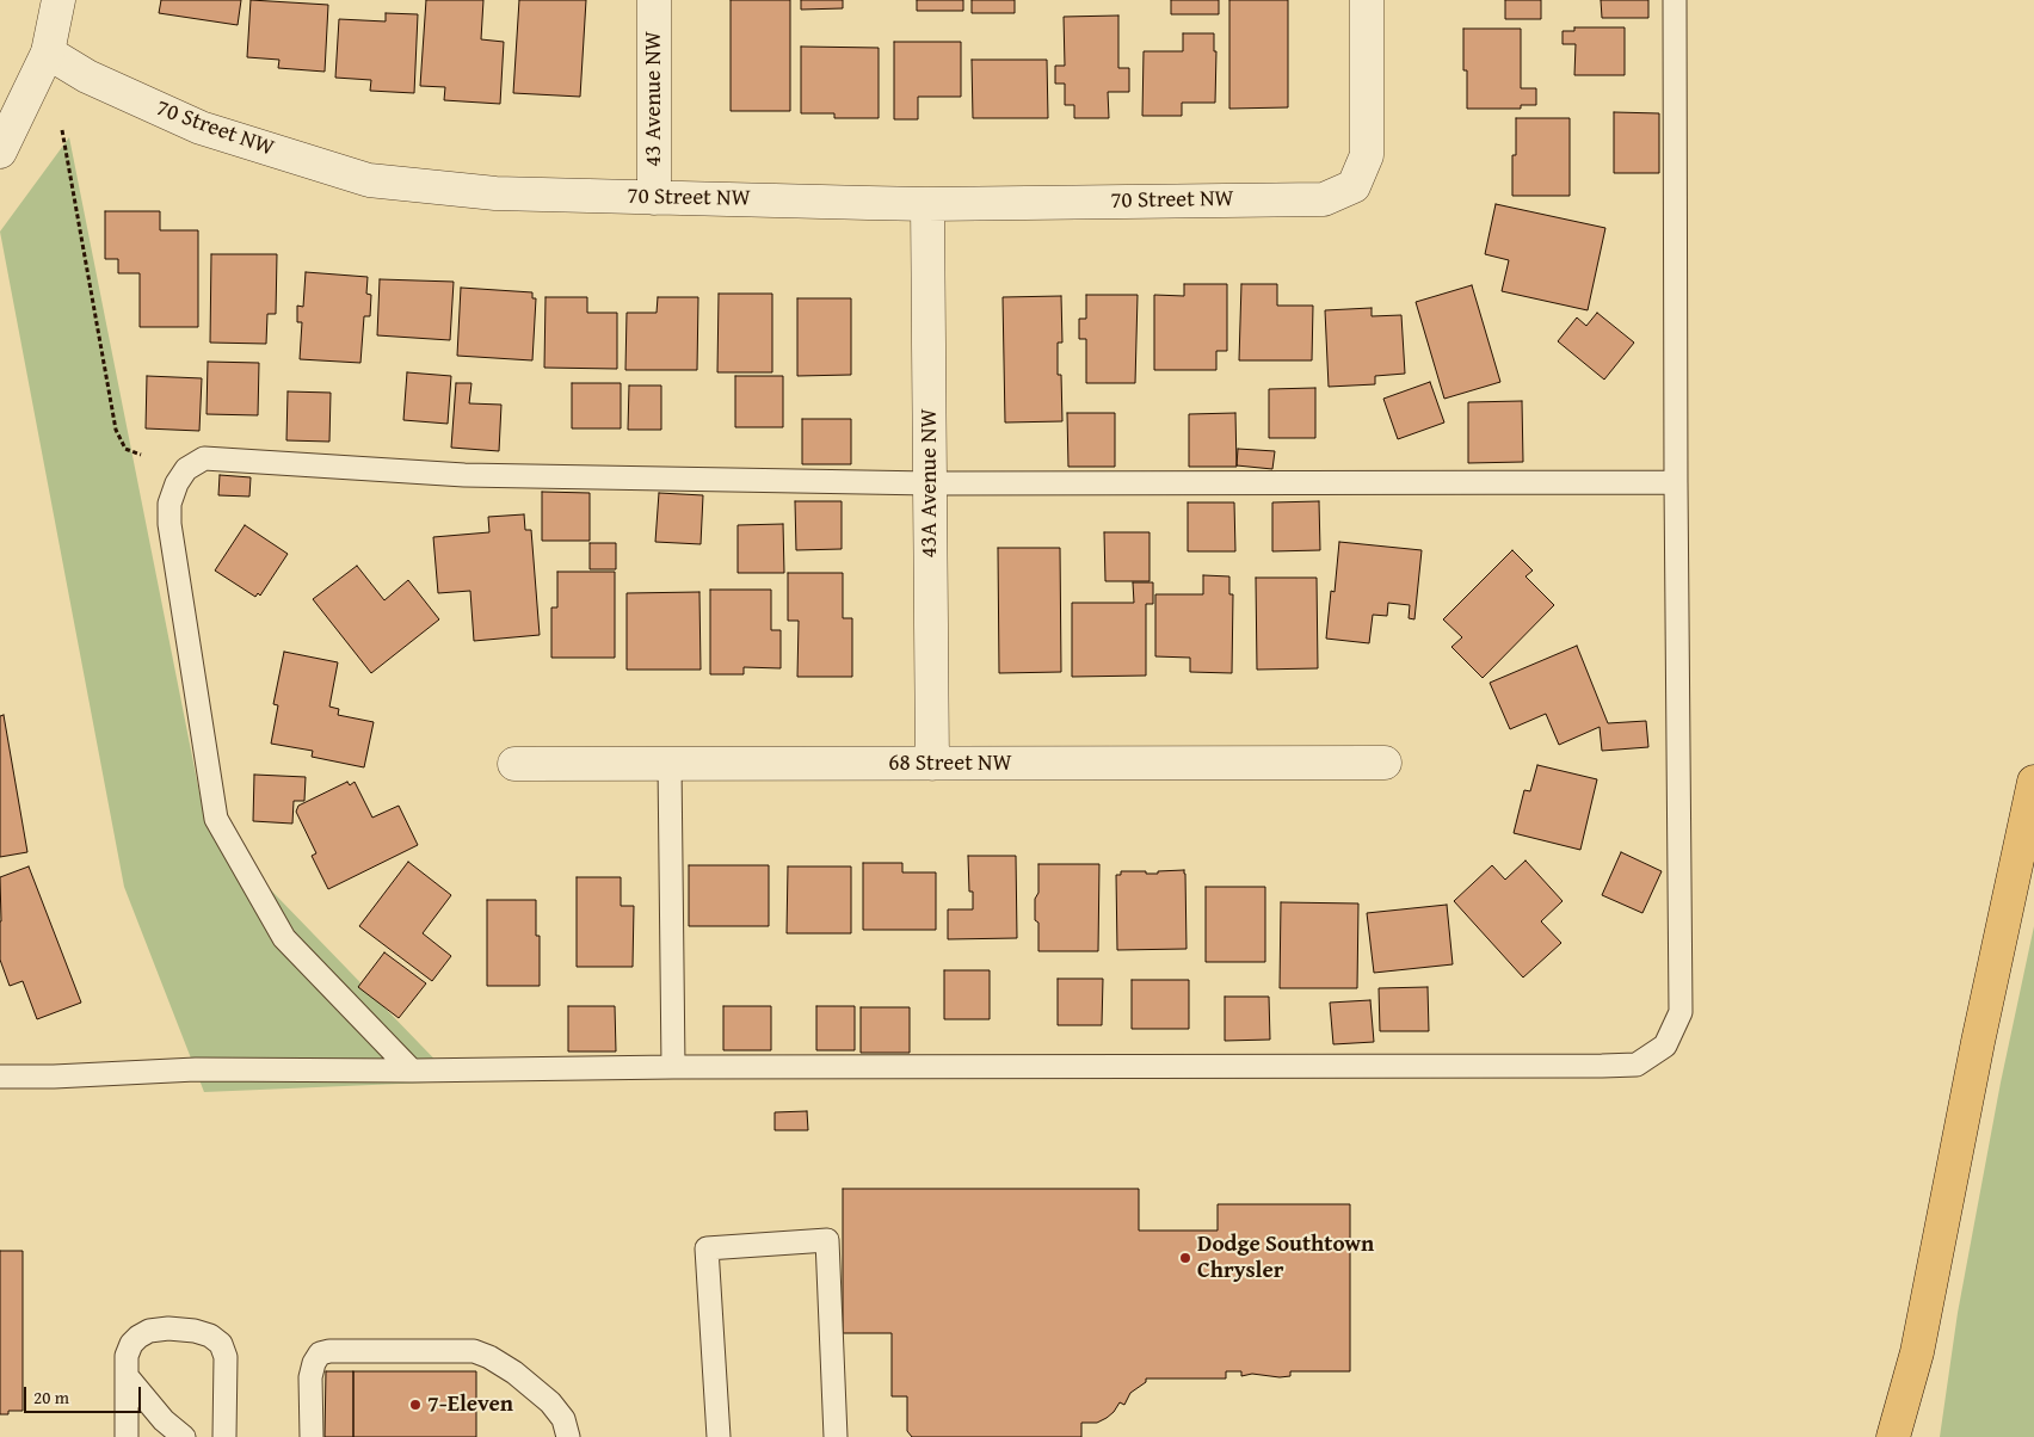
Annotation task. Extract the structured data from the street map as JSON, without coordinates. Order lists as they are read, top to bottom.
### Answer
{
  "streets": {
    "street": [
      "43 Avenue NW",
      "70 Street NW",
      "43A Avenue NW",
      "68 Street NW"
    ]
  },
  "crossings": [
    ["43 Avenue NW", "70 Street NW"],
    ["70 Street NW", "43A Avenue NW"],
    ["43A Avenue NW", "68 Street NW"]
  ],
  "places": ["Dodge Southtown Chrysler", "7-Eleven"],
  "scale_bar": "20 m"
}
